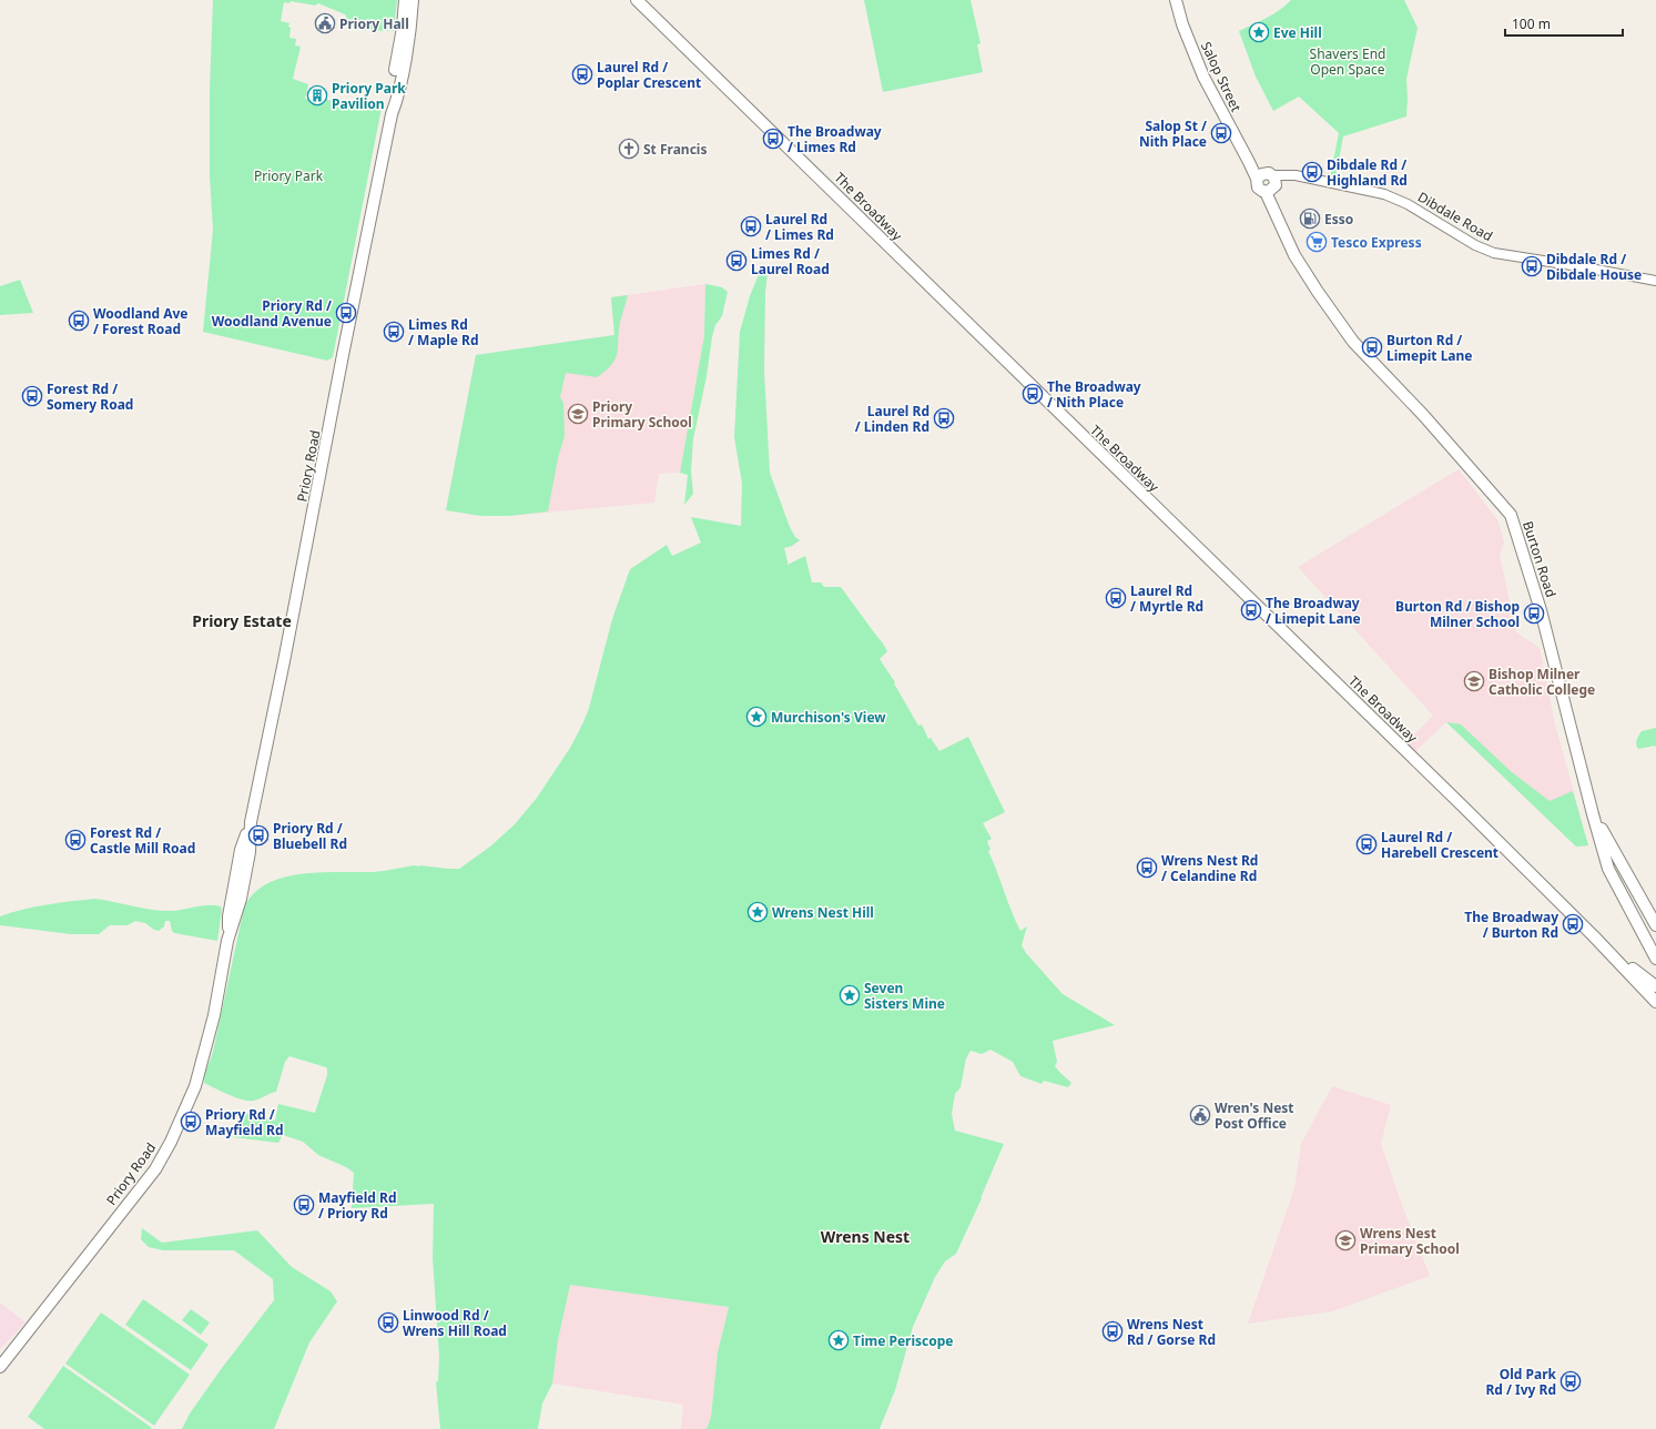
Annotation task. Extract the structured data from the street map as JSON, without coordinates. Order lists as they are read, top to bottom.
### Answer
{
  "streets": {
    "main road": [
      "Salop Street",
      "The Broadway",
      "Priory Road",
      "Burton Road"
    ],
    "street": ["Dibdale Road"]
  },
  "crossings": [
    ["Salop Street", "Dibdale Road"],
    ["Salop Street", "Burton Road"]
  ],
  "districts": ["Priory Estate", "Wrens Nest"],
  "parks": ["Shavers End Open Space", "Priory Park"],
  "places": {
    "public building": ["Priory Hall", "Wren's Nest Post Office"],
    "place": [
      "Eve Hill",
      "Murchison's View",
      "Wrens Nest Hill",
      "Seven Sisters Mine",
      "Time Periscope"
    ],
    "bus stop": [
      "Laurel Rd / Poplar Crescent",
      "Salop St / Nith Place",
      "The Broadway / Limes Rd",
      "Dibdale Rd / Highland Rd",
      "Laurel Rd / Limes Rd",
      "Limes Rd / Laurel Road",
      "Dibdale Rd / Dibdale House",
      "Priory Rd / Woodland Avenue",
      "Woodland Ave / Forest Road",
      "Limes Rd / Maple Rd",
      "Burton Rd / Limepit Lane",
      "The Broadway / Nith Place",
      "Forest Rd / Somery Road",
      "Laurel Rd / Linden Rd",
      "Laurel Rd / Myrtle Rd",
      "The Broadway / Limepit Lane",
      "Burton Rd / Bishop Milner School",
      "Priory Rd / Bluebell Rd",
      "Forest Rd / Castle Mill Road",
      "Laurel Rd / Harebell Crescent",
      "Wrens Nest Rd / Celandine Rd",
      "The Broadway / Burton Rd",
      "Priory Rd / Mayfield Rd",
      "Mayfield Rd / Priory Rd",
      "Linwood Rd / Wrens Hill Road",
      "Wrens Nest Rd / Gorse Rd",
      "Old Park Rd / Ivy Rd"
    ],
    "building": ["Priory Park Pavilion"],
    "church": ["St Francis"],
    "fuel station": ["Esso"],
    "supermarket": ["Tesco Express"],
    "school or university": ["Priory Primary School", "Bishop Milner Catholic College", "Wrens Nest Primary School"]
  },
  "scale_bar": "100 m"
}
